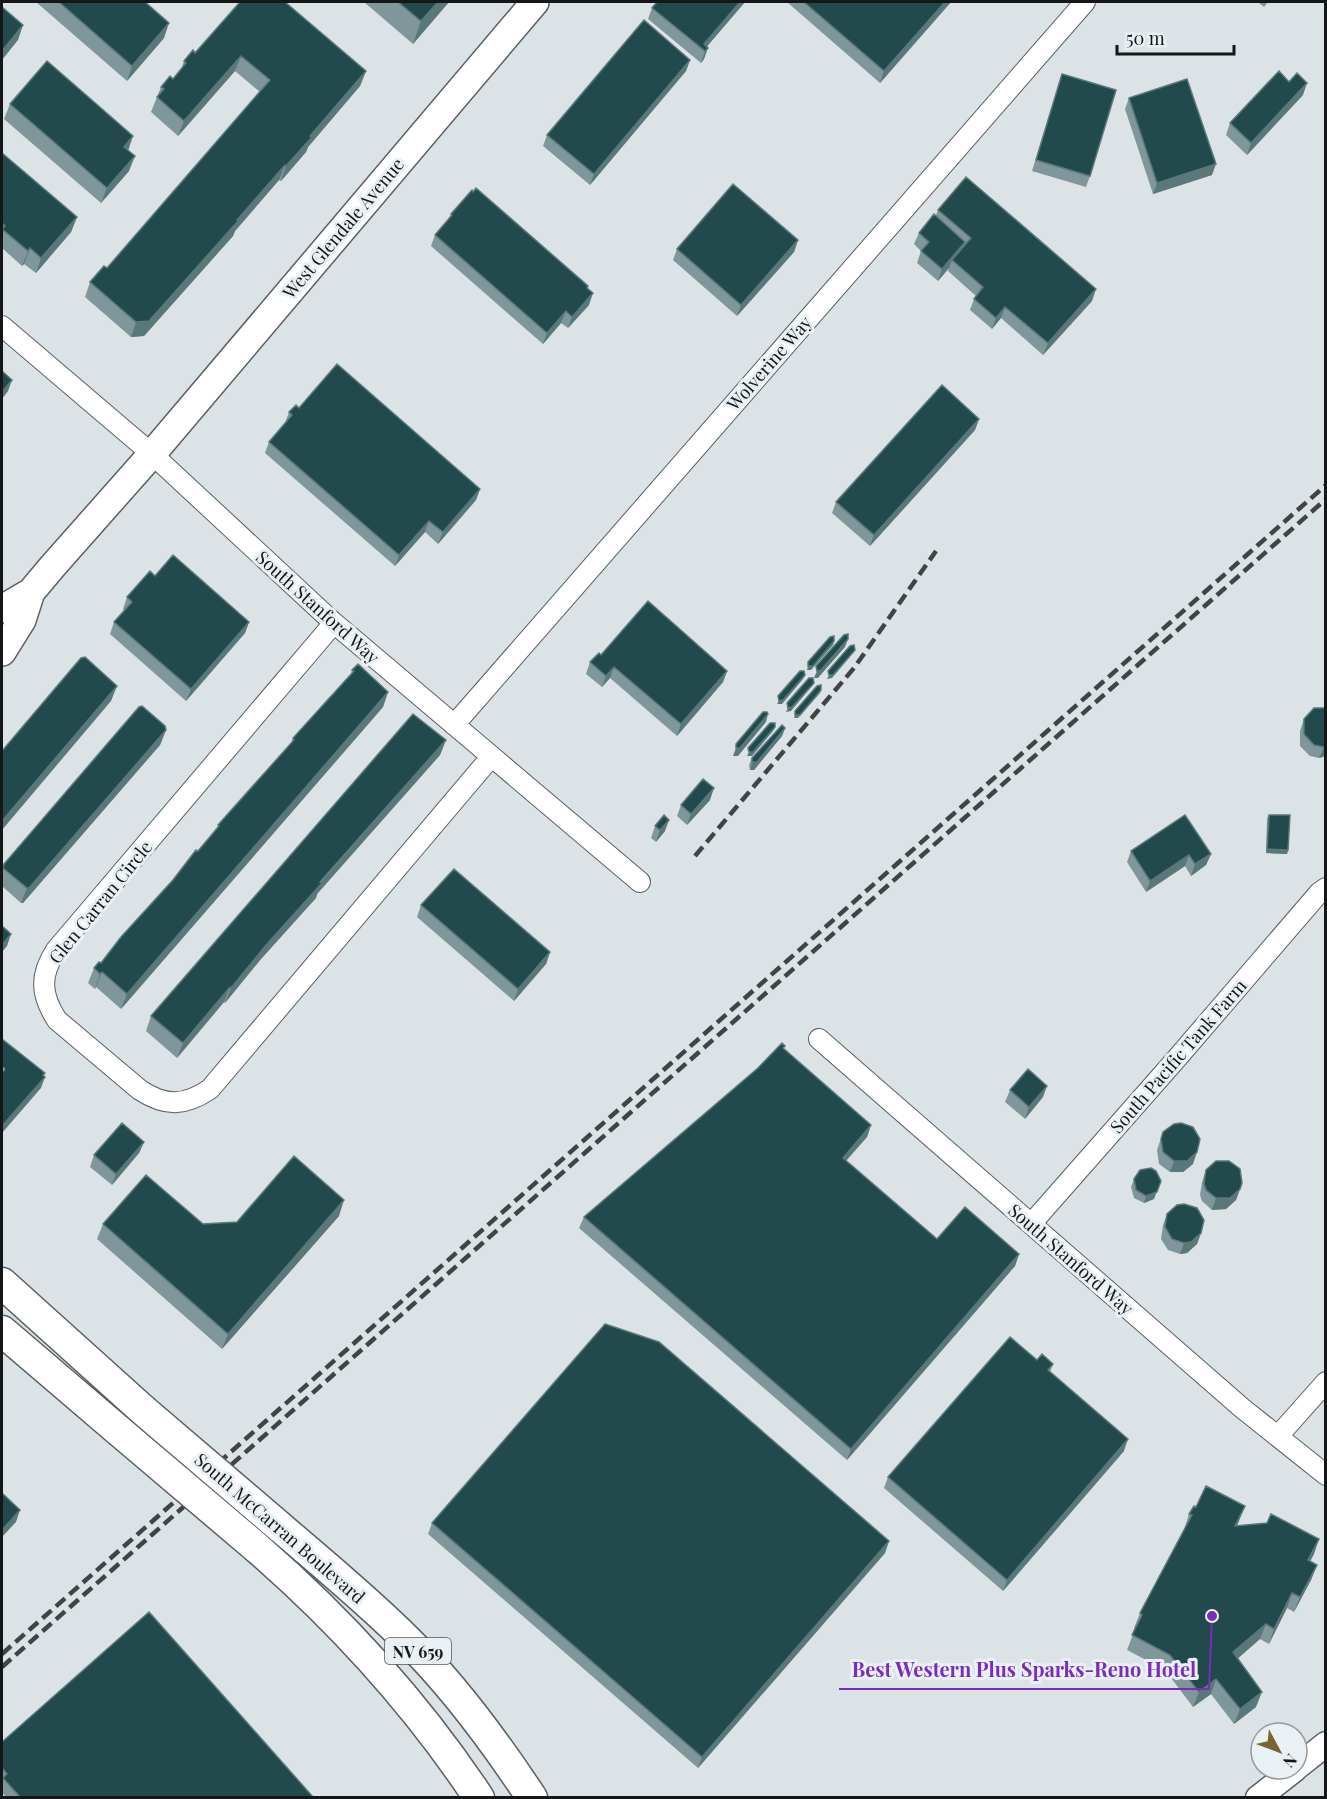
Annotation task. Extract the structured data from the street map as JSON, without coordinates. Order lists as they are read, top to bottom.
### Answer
{
  "streets": {
    "main road": ["West Glendale Avenue", "South McCarran Boulevard", "NV 659"],
    "street": [
      "Wolverine Way",
      "South Stanford Way",
      "Glen Carran Circle",
      "South Pacific Tank Farm"
    ]
  },
  "crossings": [
    ["West Glendale Avenue", "South Stanford Way"],
    ["Wolverine Way", "South Stanford Way"],
    ["South Stanford Way", "Glen Carran Circle"],
    ["South Stanford Way", "South Pacific Tank Farm"]
  ],
  "places": ["Best Western Plus Sparks-Reno Hotel"],
  "scale_bar": "50 m",
  "north": "bottom right"
}
